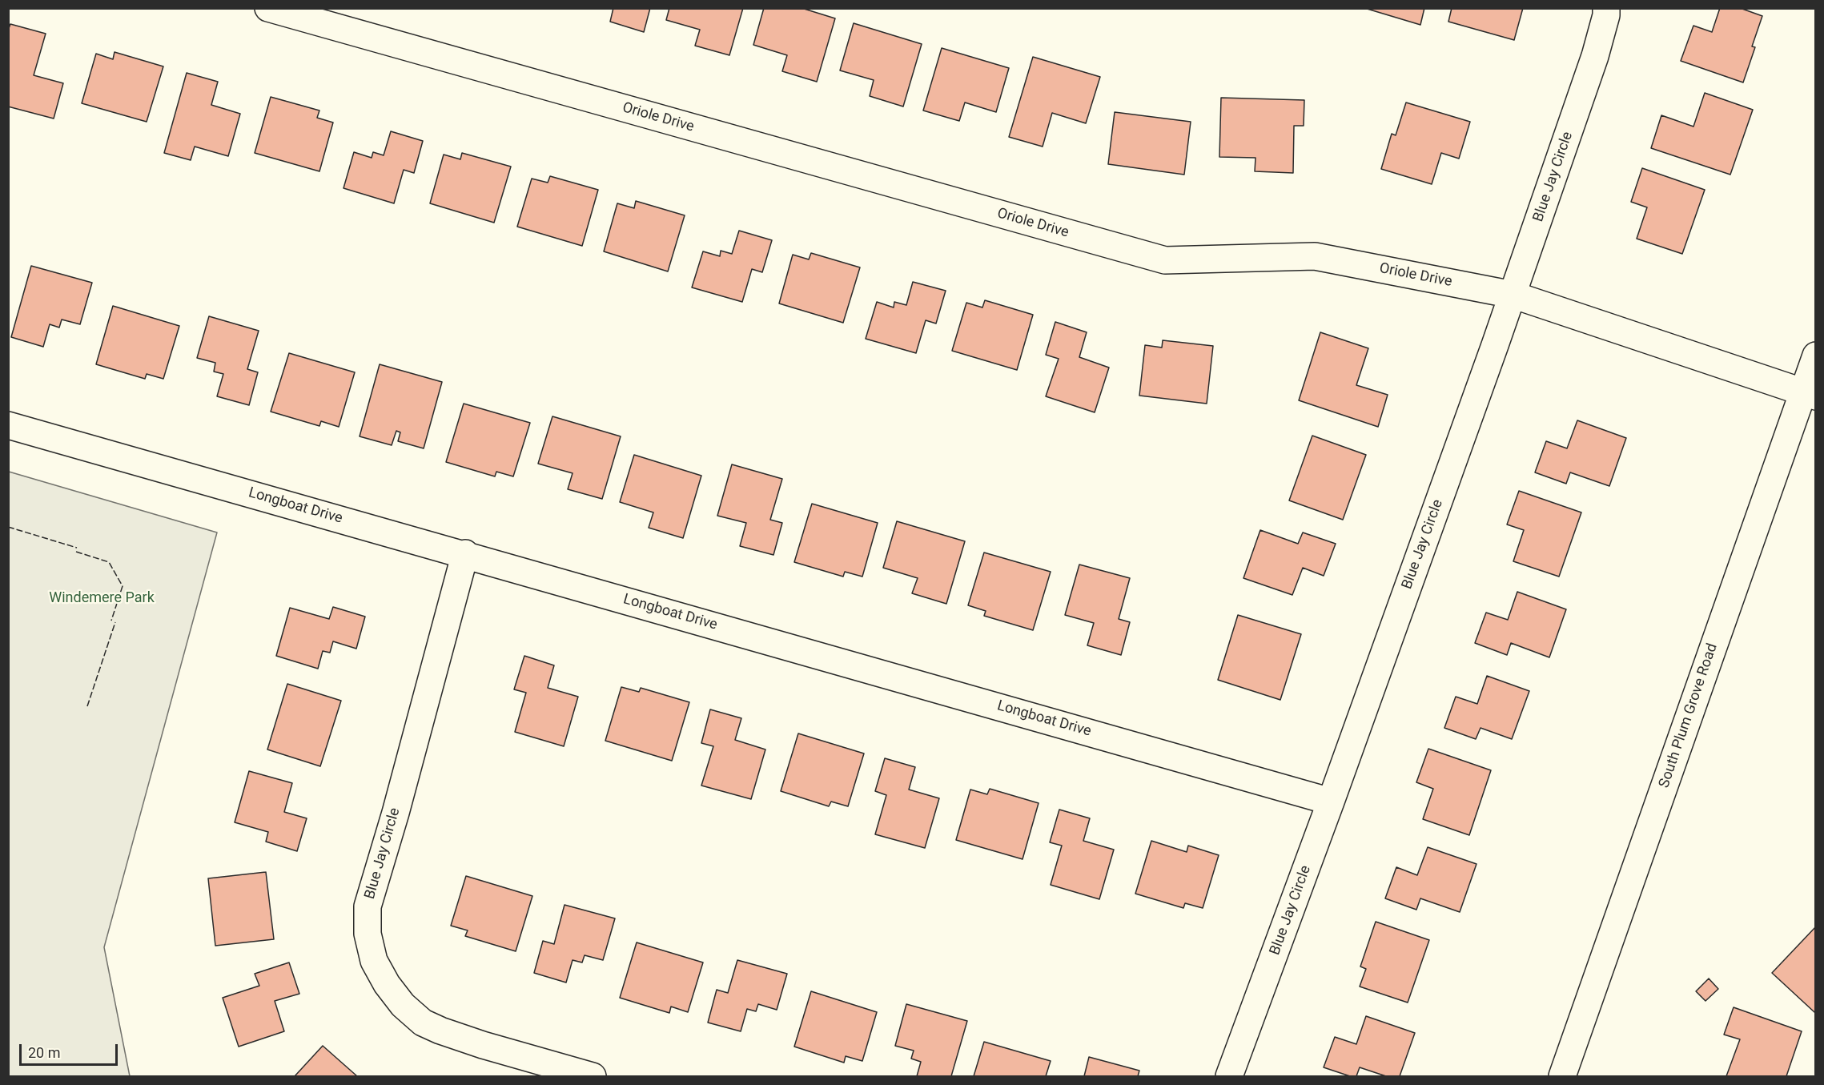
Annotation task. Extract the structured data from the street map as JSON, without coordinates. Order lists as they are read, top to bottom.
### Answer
{
  "streets": {
    "street": [
      "Oriole Drive",
      "Blue Jay Circle",
      "Longboat Drive",
      "South Plum Grove Road"
    ]
  },
  "crossings": [
    ["Oriole Drive", "Blue Jay Circle"],
    ["Oriole Drive", "South Plum Grove Road"],
    ["Blue Jay Circle", "Longboat Drive"]
  ],
  "parks": ["Windemere Park"],
  "scale_bar": "20 m"
}
